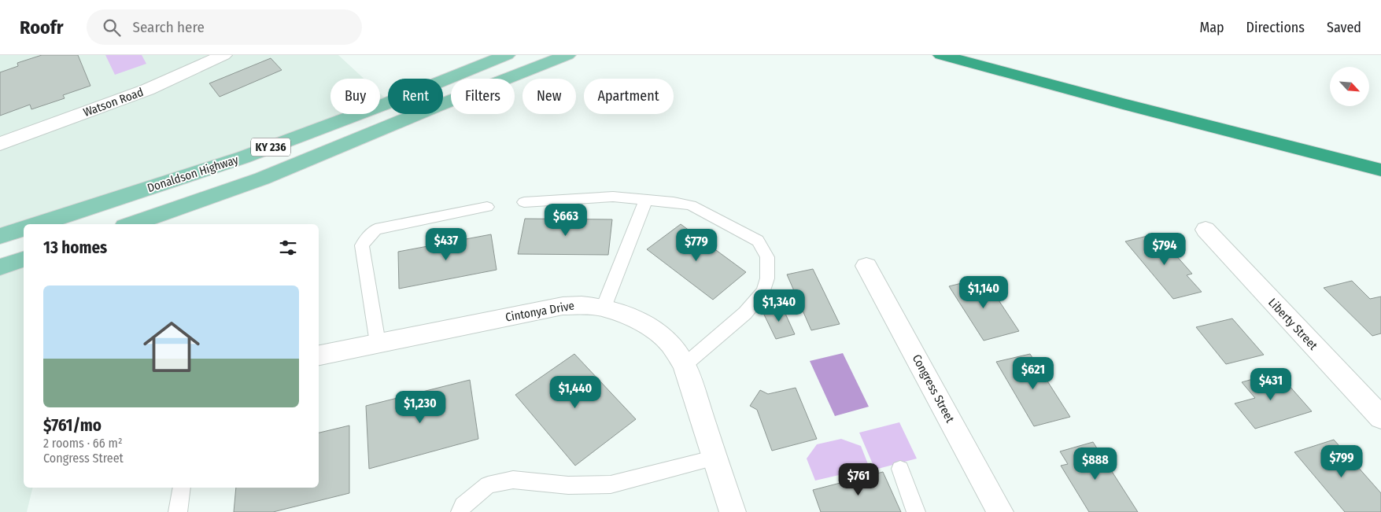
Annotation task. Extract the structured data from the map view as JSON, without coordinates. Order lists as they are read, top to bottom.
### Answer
{
  "streets": {
    "main road": ["KY 236", "Donaldson Highway"],
    "street": [
      "Watson Road",
      "Cintonya Drive",
      "Liberty Street",
      "Congress Street"
    ]
  },
  "north": "bottom right",
  "page": {
    "header": "Roofr",
    "search": "Search here",
    "nav": ["Map", "Directions", "Saved"],
    "chip": [
      "Buy",
      "Rent",
      "Filters",
      "New",
      "Apartment"
    ],
    "price": [
      "$663",
      "$437",
      "$779",
      "$794",
      "$1,140",
      "$1,340",
      "$621",
      "$431",
      "$1,440",
      "$1,230",
      "$799",
      "$888",
      "$761"
    ],
    "heading": "13 homes",
    "list": [
      {
        "name": "$761/mo",
        "note": "2 rooms · 66 m² · Congress Street"
      }
    ]
  }
}
